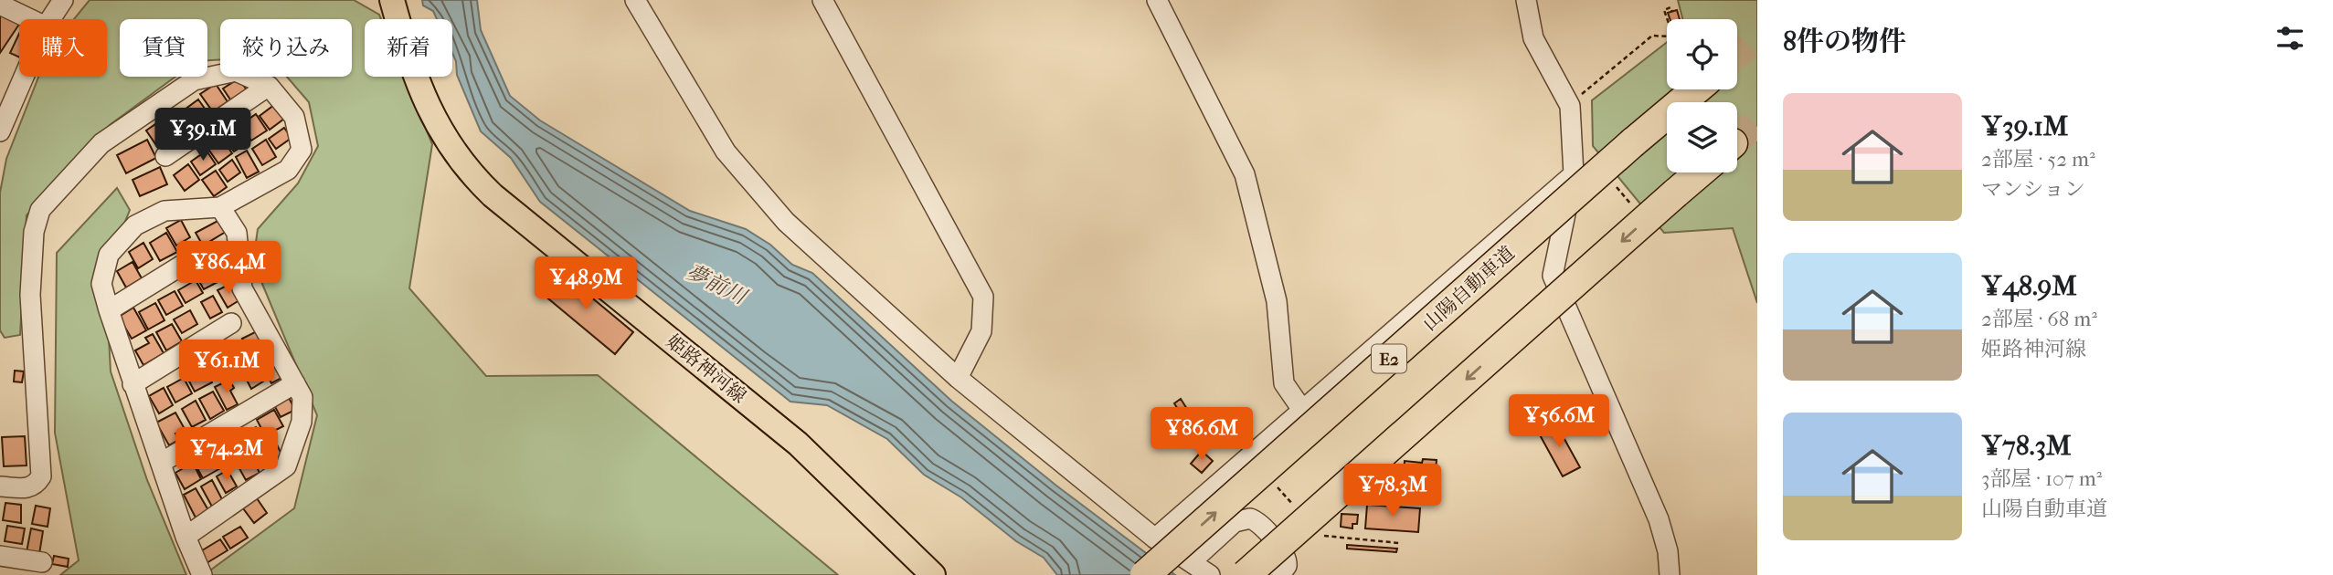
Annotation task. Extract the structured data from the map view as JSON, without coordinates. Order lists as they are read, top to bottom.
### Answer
{
  "streets": {
    "highway": ["山陽自動車道", "E2"],
    "main road": ["姫路神河線"]
  },
  "water": ["夢前川"],
  "page": {
    "heading": "8件の物件",
    "chip": [
      "購入",
      "賃貸",
      "絞り込み",
      "新着"
    ],
    "list": [
      {
        "name": "¥39.1M",
        "note": "2部屋 · 52 m² · マンション"
      },
      {
        "name": "¥48.9M",
        "note": "2部屋 · 68 m² · 姫路神河線"
      },
      {
        "name": "¥78.3M",
        "note": "3部屋 · 107 m² · 山陽自動車道"
      }
    ],
    "price": [
      "¥39.1M",
      "¥86.4M",
      "¥48.9M",
      "¥61.1M",
      "¥56.6M",
      "¥86.6M",
      "¥74.2M",
      "¥78.3M"
    ]
  }
}
